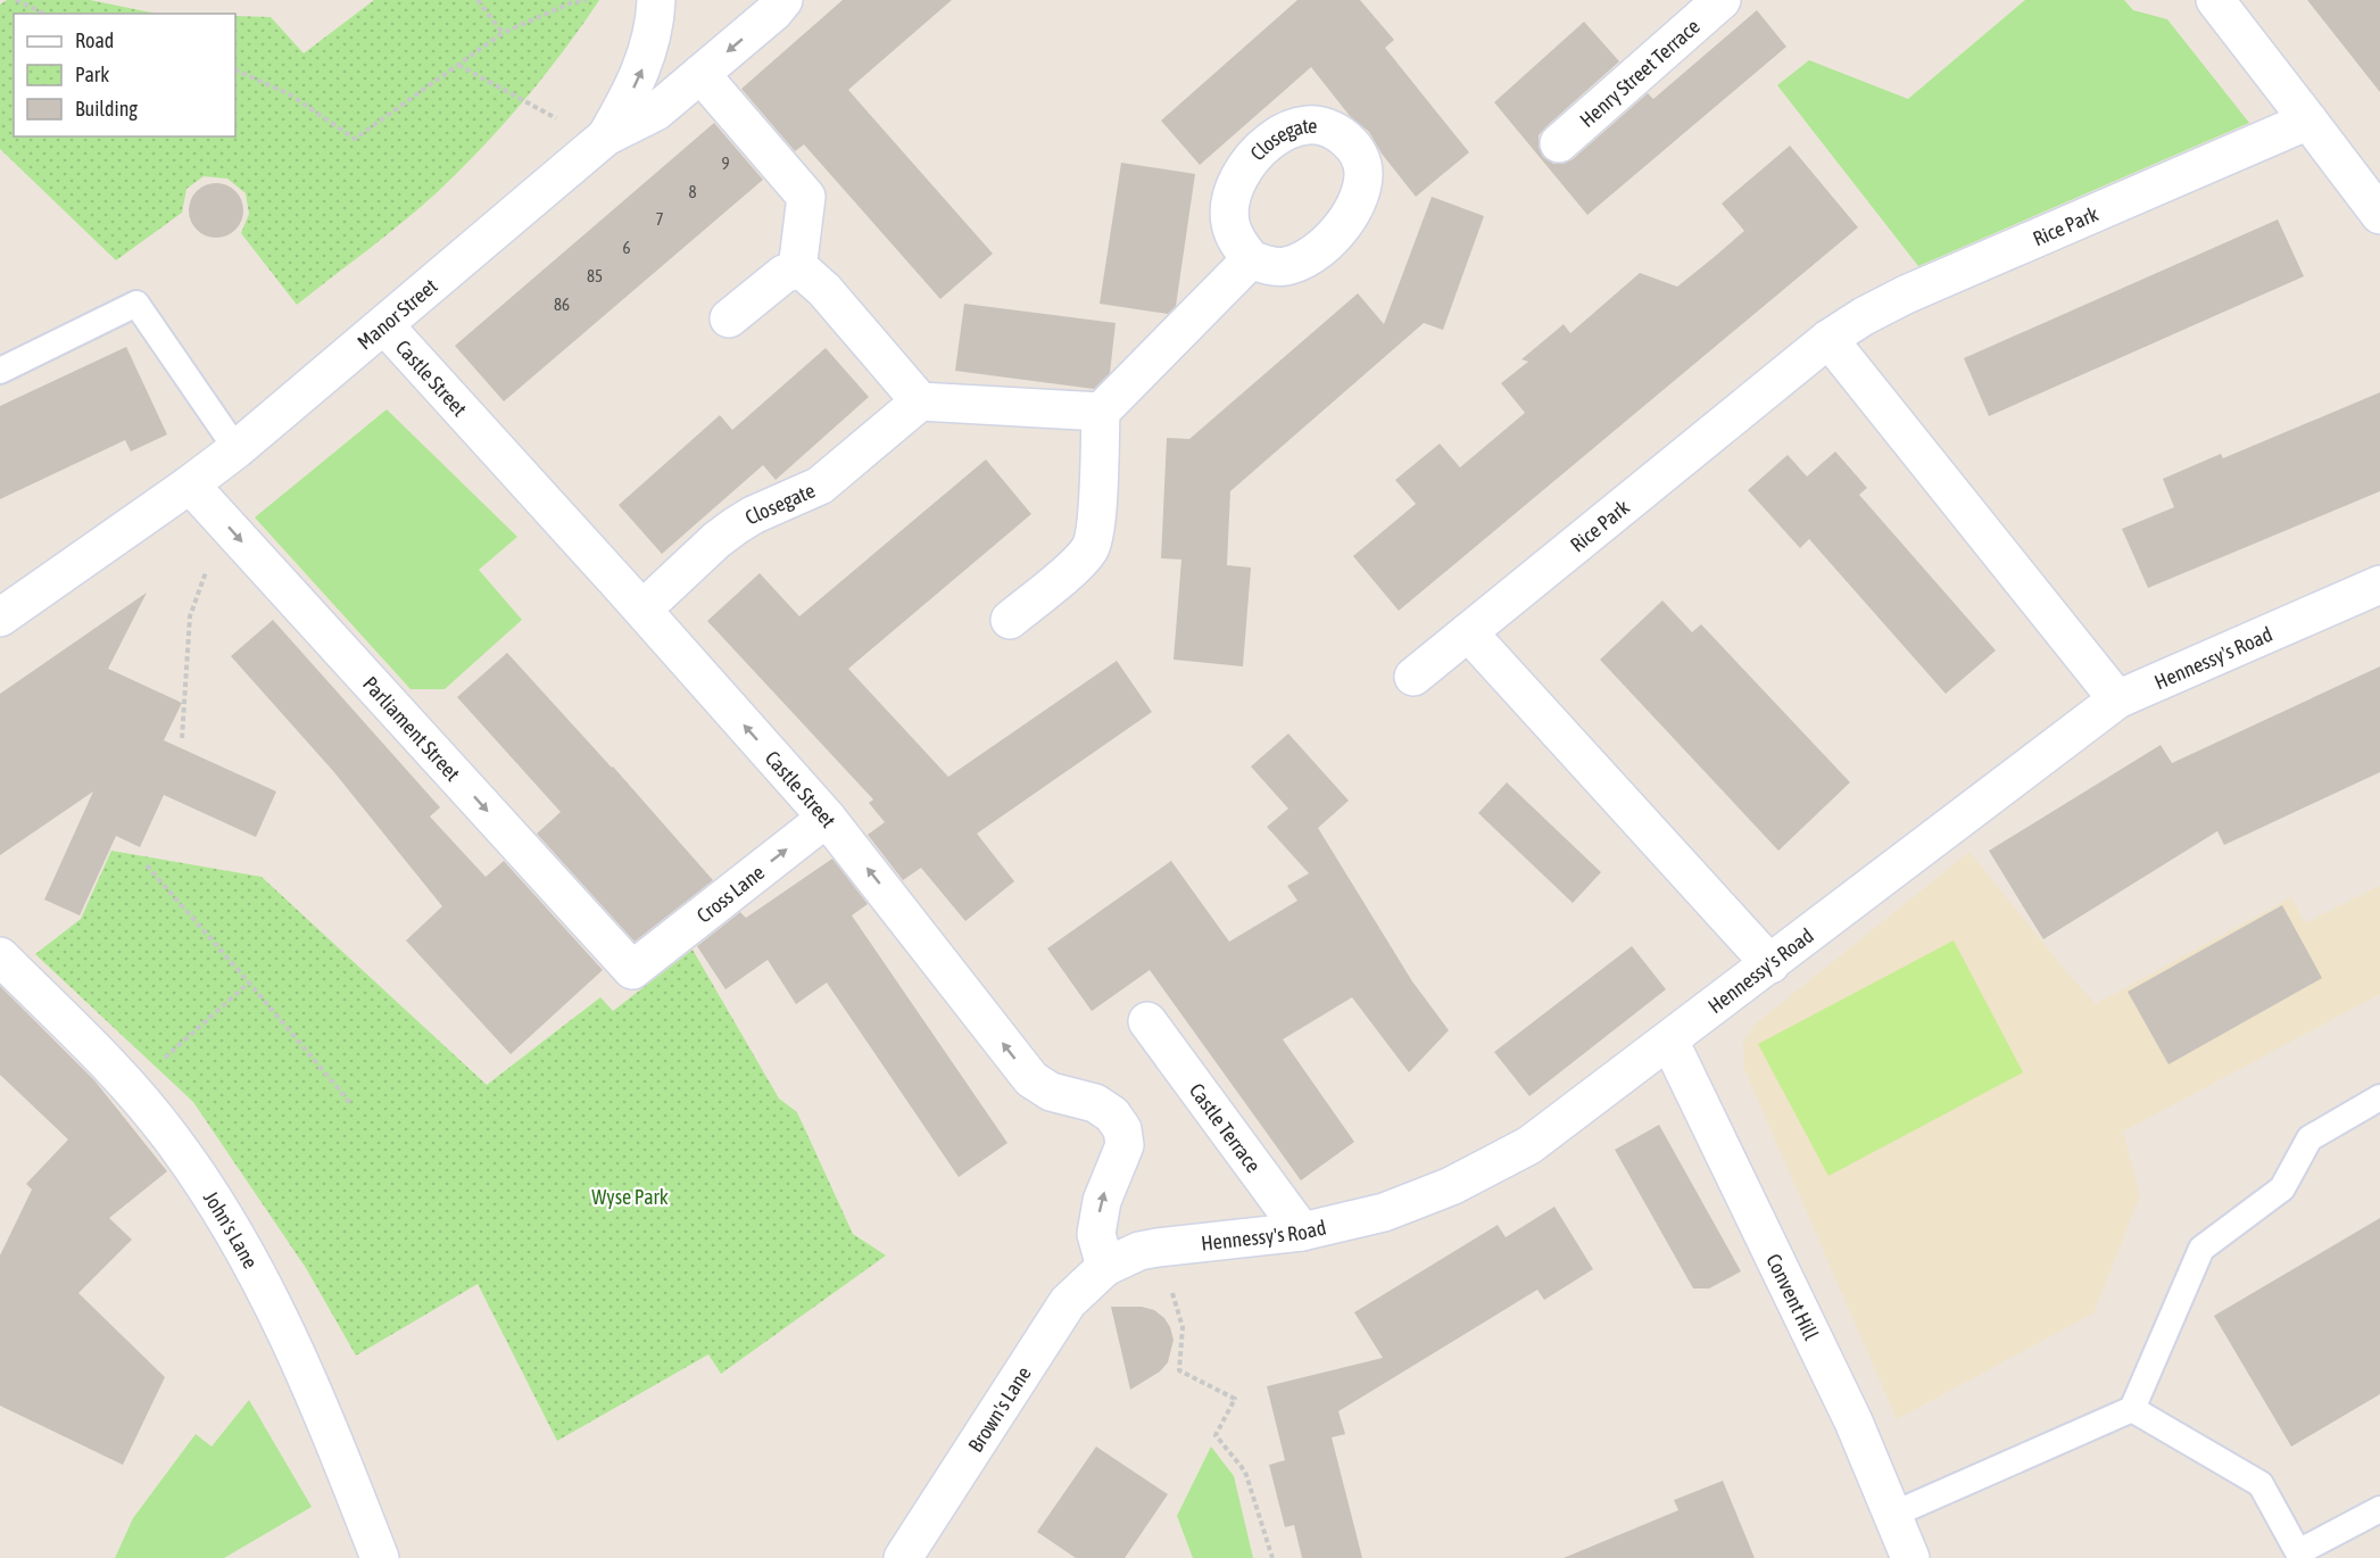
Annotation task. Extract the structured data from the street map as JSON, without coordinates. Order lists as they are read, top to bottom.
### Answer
{
  "streets": {
    "street": [
      "Henry Street Terrace",
      "Closegate",
      "Rice Park",
      "Manor Street",
      "Castle Street",
      "Hennessy's Road",
      "Parliament Street",
      "Cross Lane",
      "Castle Terrace",
      "John's Lane",
      "Convent Hill",
      "Brown's Lane"
    ]
  },
  "crossings": [
    ["Closegate", "Castle Street"],
    ["Manor Street", "Castle Street"],
    ["Manor Street", "Parliament Street"],
    ["Castle Street", "Hennessy's Road"],
    ["Castle Street", "Cross Lane"],
    ["Castle Street", "Brown's Lane"],
    ["Hennessy's Road", "Castle Terrace"],
    ["Hennessy's Road", "Convent Hill"],
    ["Hennessy's Road", "Brown's Lane"],
    ["Parliament Street", "Cross Lane"]
  ],
  "one_way": ["Castle Street", "Parliament Street", "Cross Lane"],
  "parks": ["Wyse Park"],
  "house_numbers": [
    "9",
    "8",
    "7",
    "6",
    "85",
    "86"
  ],
  "legend": ["Road", "Park", "Building"]
}
